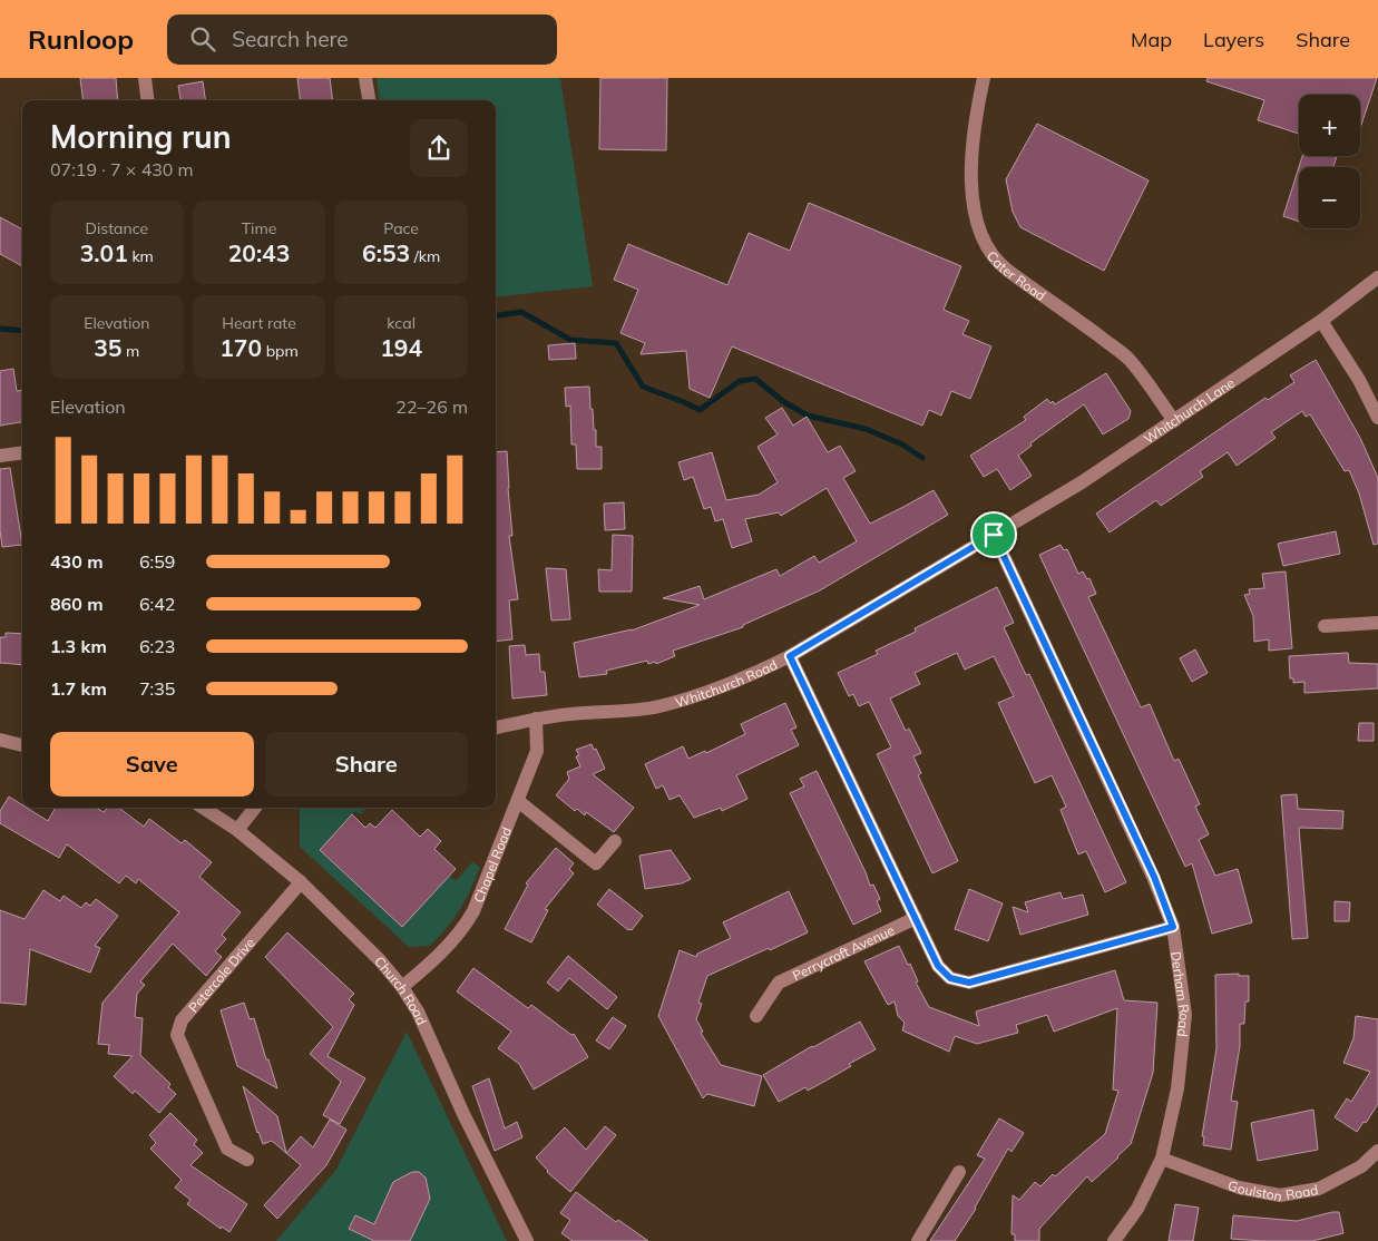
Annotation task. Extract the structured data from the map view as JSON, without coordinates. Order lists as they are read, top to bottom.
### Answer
{
  "streets": {
    "street": [
      "Cater Road",
      "Whitchurch Lane",
      "Whitchurch Road",
      "Chapel Road",
      "Perrycroft Avenue",
      "Petercole Drive",
      "Church Road",
      "Derham Road",
      "Goulston Road"
    ]
  },
  "crossings": [
    ["Cater Road", "Whitchurch Lane"],
    ["Whitchurch Lane", "Whitchurch Road"],
    ["Whitchurch Lane", "Derham Road"],
    ["Whitchurch Road", "Chapel Road"],
    ["Whitchurch Road", "Derham Road"],
    ["Chapel Road", "Church Road"],
    ["Petercole Drive", "Church Road"],
    ["Derham Road", "Goulston Road"]
  ],
  "page": {
    "header": "Runloop",
    "search": "Search here",
    "nav": ["Map", "Layers", "Share"],
    "map_buttons": ["+", "−"],
    "heading": ["Morning run", "07:19 · 7 × 430 m"],
    "stats": [
      ["Distance", "3.01 km"],
      ["Time", "20:43"],
      ["Pace", "6:53 /km"],
      ["Elevation", "35 m"],
      ["Heart rate", "170 bpm"],
      ["kcal", "194"]
    ],
    "chart": ["Elevation", "22–26 m"],
    "list": [
      {
        "name": "430 m",
        "note": "6:59"
      },
      {
        "name": "860 m",
        "note": "6:42"
      },
      {
        "name": "1.3 km",
        "note": "6:23"
      },
      {
        "name": "1.7 km",
        "note": "7:35"
      }
    ],
    "buttons": ["Save", "Share"]
  }
}
